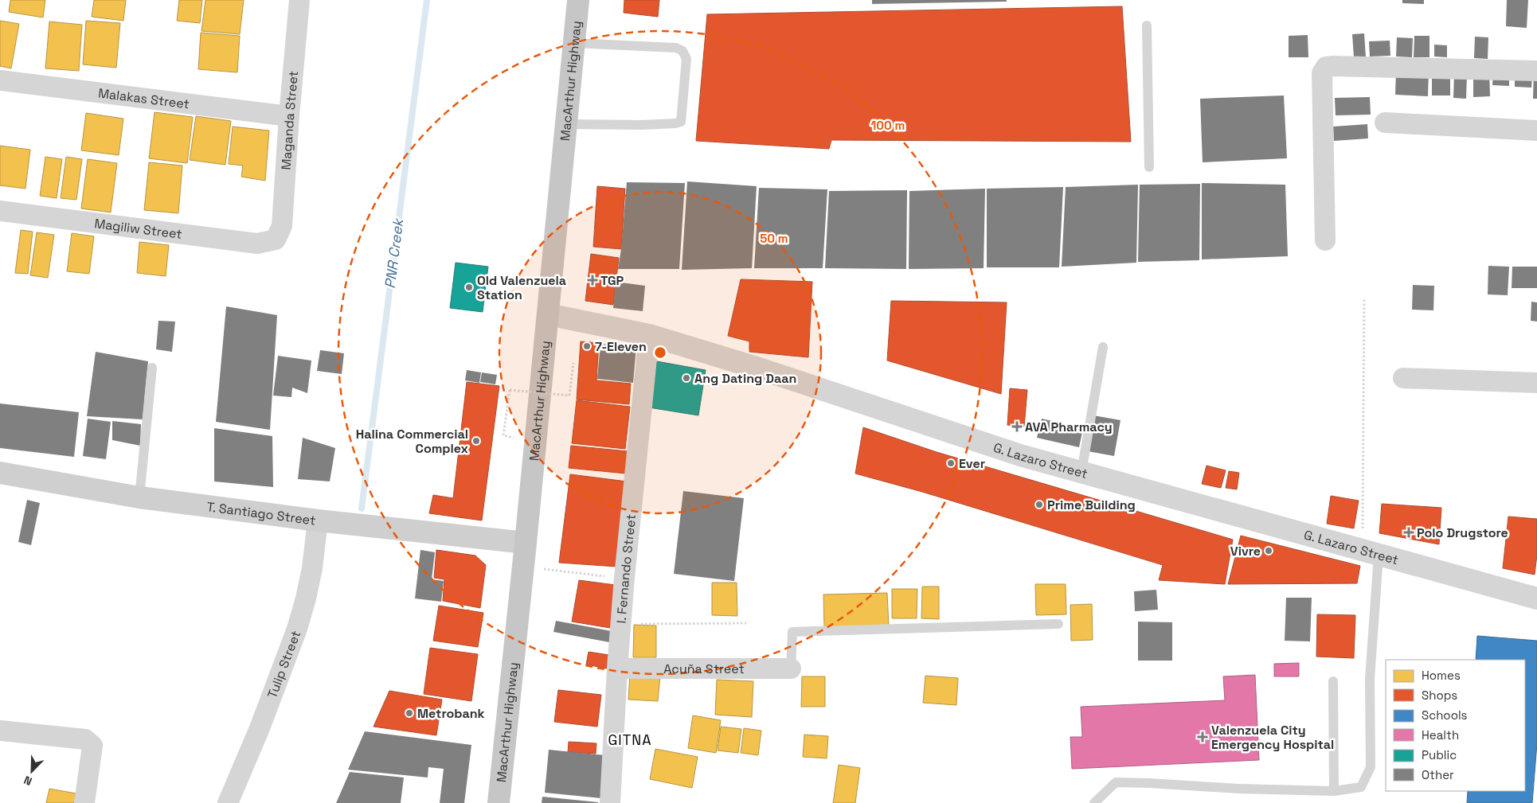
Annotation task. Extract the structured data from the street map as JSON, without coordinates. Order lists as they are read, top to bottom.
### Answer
{
  "streets": {
    "highway": ["MacArthur Highway"],
    "main road": ["T. Santiago Street"],
    "street": [
      "Malakas Street",
      "Maganda Street",
      "Magiliw Street",
      "G. Lazaro Street",
      "I. Fernando Street",
      "Tulip Street",
      "Acuña Street"
    ]
  },
  "crossings": [
    ["MacArthur Highway", "G. Lazaro Street"],
    ["MacArthur Highway", "T. Santiago Street"],
    ["Malakas Street", "Maganda Street"],
    ["Maganda Street", "Magiliw Street"],
    ["G. Lazaro Street", "I. Fernando Street"],
    ["T. Santiago Street", "Tulip Street"],
    ["I. Fernando Street", "Acuña Street"]
  ],
  "districts": ["GITNA"],
  "water": ["PNR Creek"],
  "places": {
    "health": [
      "TGP",
      "AVA Pharmacy",
      "Polo Drugstore",
      "Valenzuela City Emergency Hospital"
    ],
    "other": [
      "Old Valenzuela Station",
      "7-Eleven",
      "Ang Dating Daan",
      "Halina Commercial Complex",
      "Ever",
      "Prime Building",
      "Vivre",
      "Metrobank"
    ]
  },
  "legend": [
    "Homes",
    "Shops",
    "Schools",
    "Health",
    "Public",
    "Other"
  ],
  "north": "bottom left",
  "rings": ["100 m", "50 m"]
}
